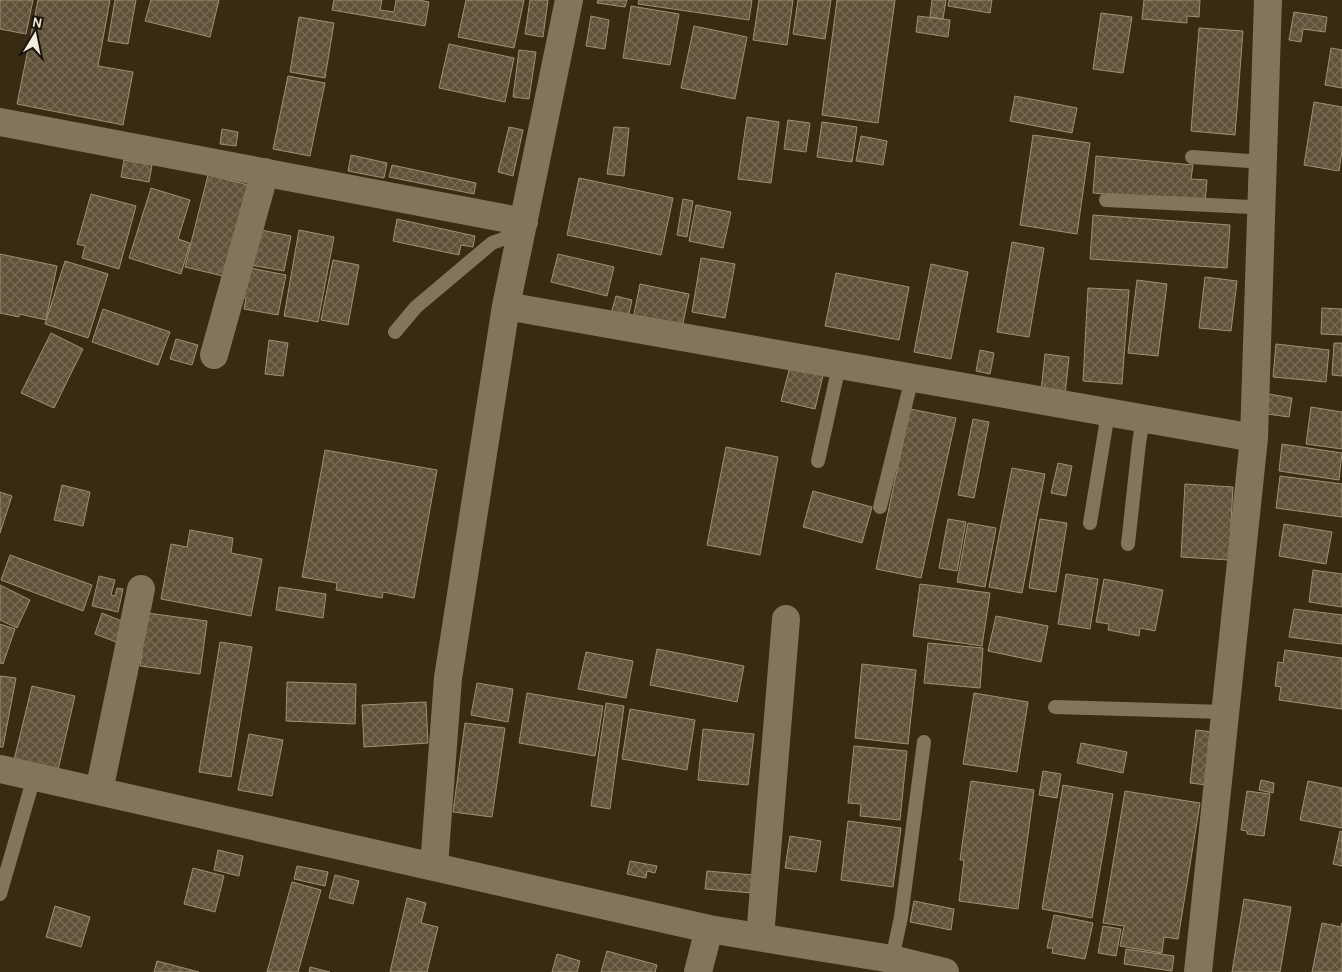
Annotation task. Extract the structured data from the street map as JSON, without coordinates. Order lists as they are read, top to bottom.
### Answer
{
  "north": "top"
}
